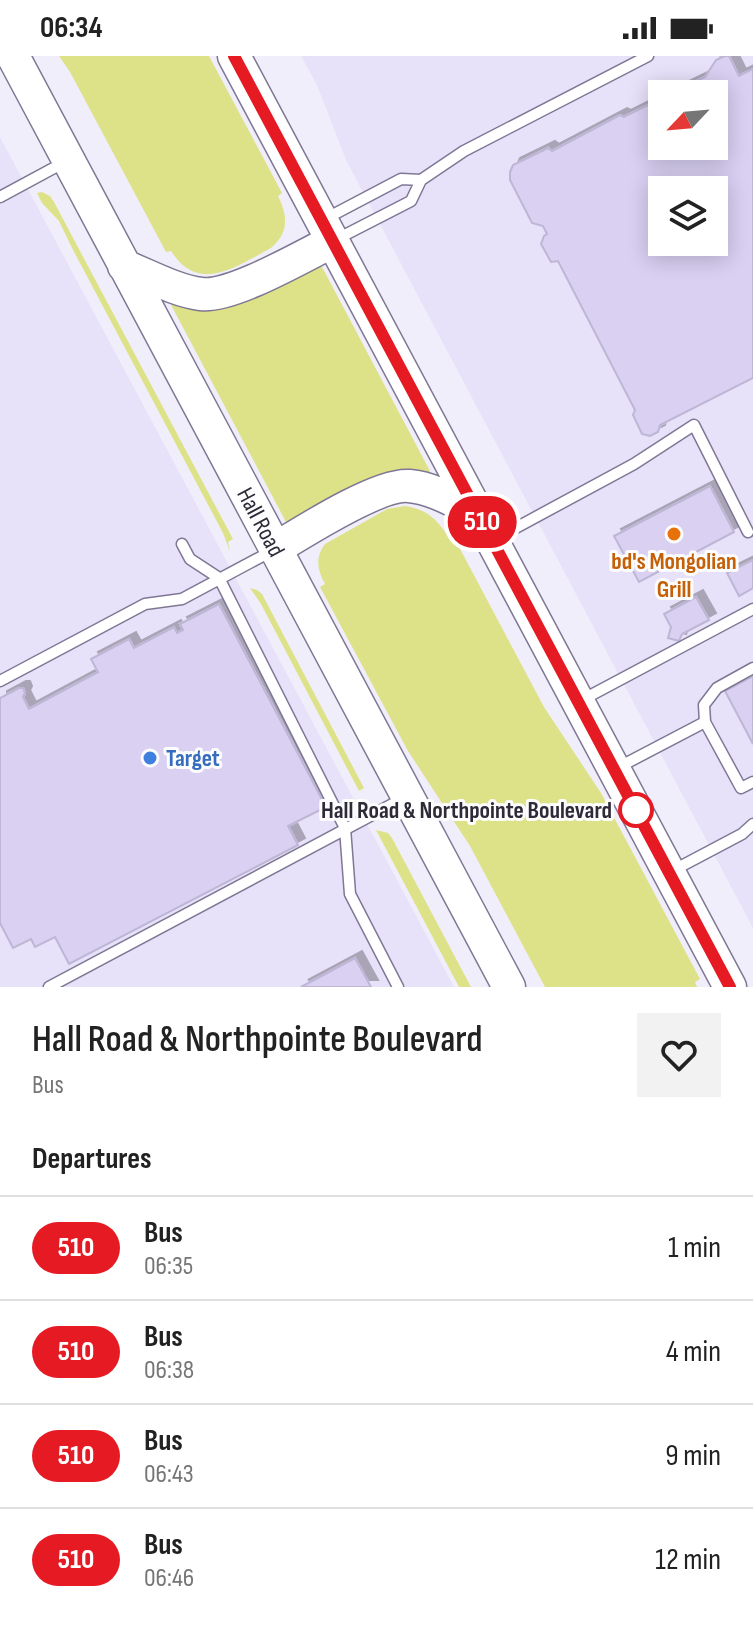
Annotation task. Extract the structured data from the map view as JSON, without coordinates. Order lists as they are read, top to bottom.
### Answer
{
  "streets": {
    "highway": ["Hall Road"]
  },
  "places": ["bd's Mongolian Grill", "Target", "Hall Road & Northpointe Boulevard"],
  "lines": ["bus line 510"],
  "north": "bottom left",
  "page": {
    "status": "06:34",
    "on_map": "510",
    "heading": [
      ["Hall Road & Northpointe Boulevard", "Bus"],
      "Departures"
    ],
    "list": [
      {
        "mark": "510",
        "name": "Bus",
        "note": "06:35",
        "value": "1 min"
      },
      {
        "mark": "510",
        "name": "Bus",
        "note": "06:38",
        "value": "4 min"
      },
      {
        "mark": "510",
        "name": "Bus",
        "note": "06:43",
        "value": "9 min"
      },
      {
        "mark": "510",
        "name": "Bus",
        "note": "06:46",
        "value": "12 min"
      }
    ]
  }
}
